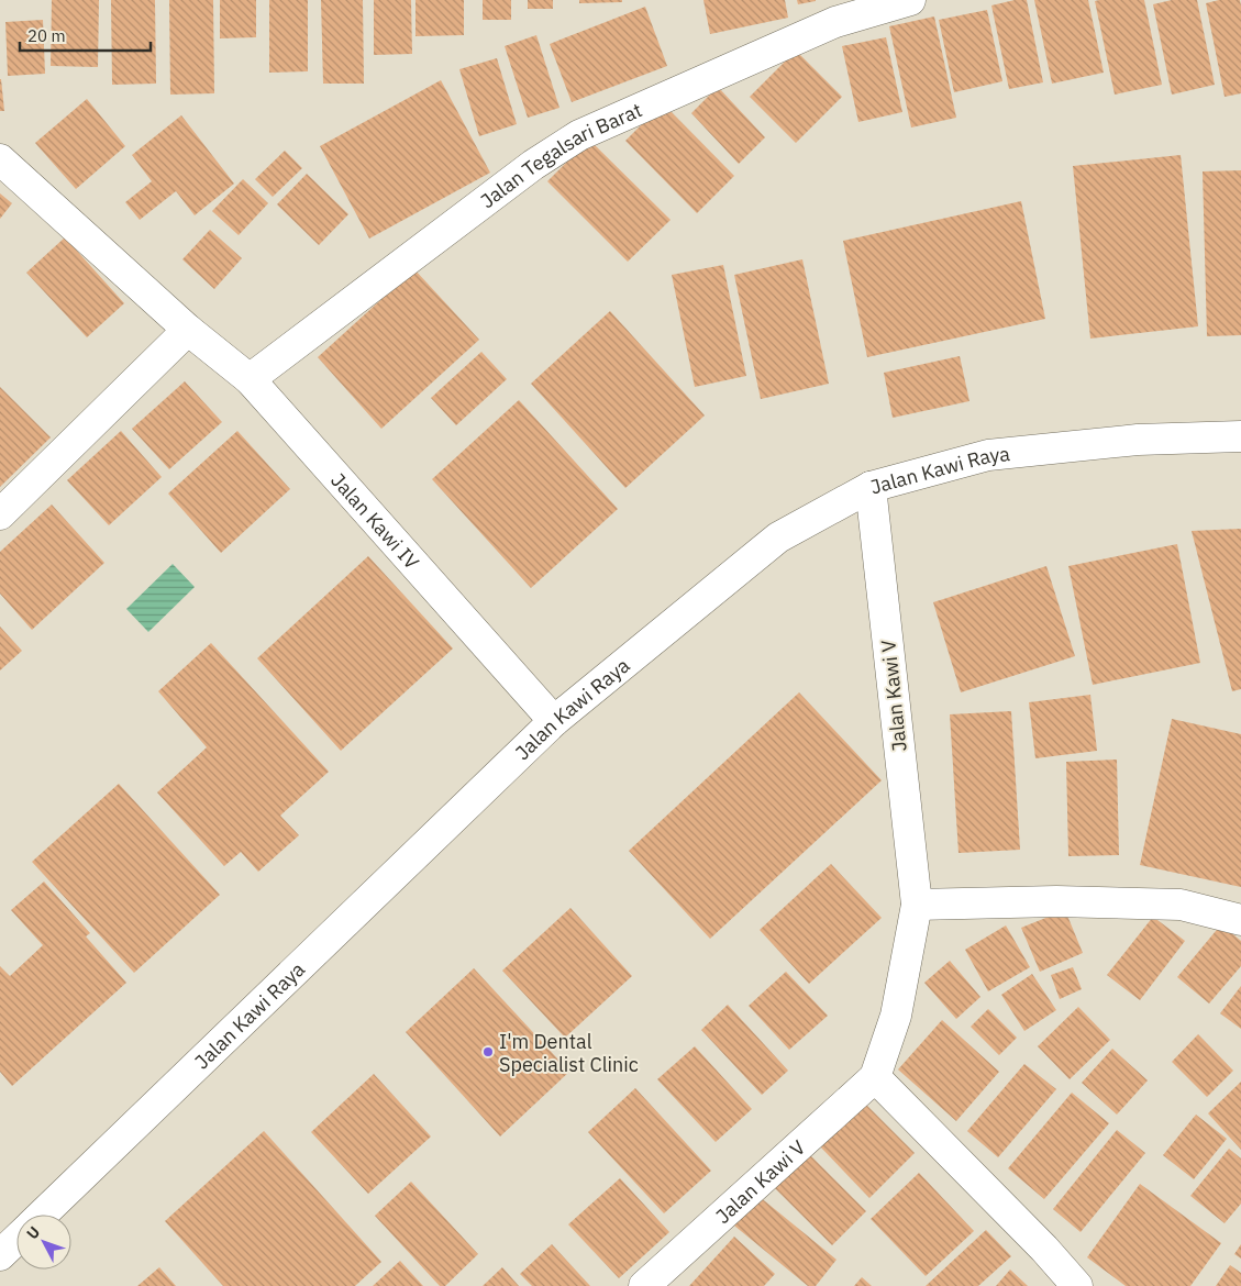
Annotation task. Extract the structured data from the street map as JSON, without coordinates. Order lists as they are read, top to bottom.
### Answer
{
  "streets": {
    "street": [
      "Jalan Tegalsari Barat",
      "Jalan Kawi Raya",
      "Jalan Kawi IV",
      "Jalan Kawi V"
    ]
  },
  "crossings": [
    ["Jalan Tegalsari Barat", "Jalan Kawi IV"],
    ["Jalan Kawi Raya", "Jalan Kawi IV"],
    ["Jalan Kawi Raya", "Jalan Kawi V"]
  ],
  "places": ["I'm Dental Specialist Clinic"],
  "scale_bar": "20 m",
  "north": "top left"
}
